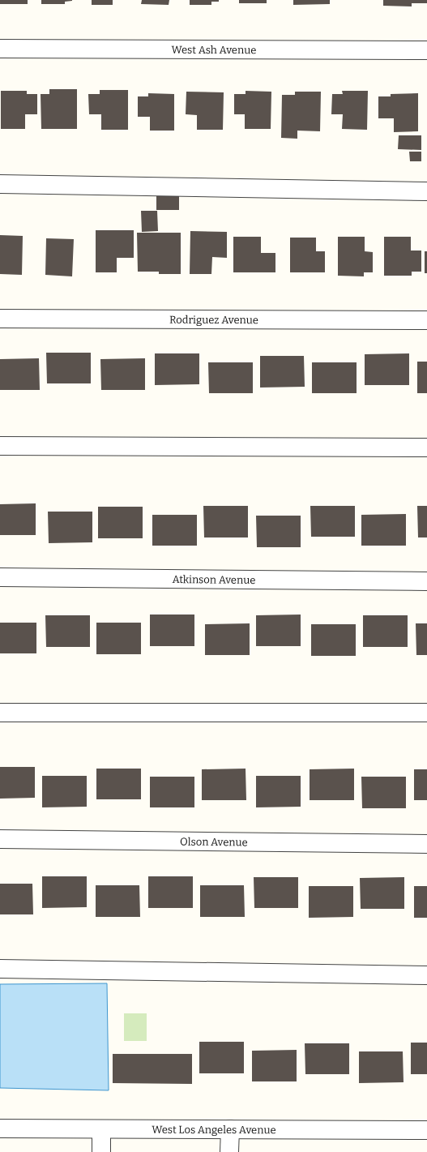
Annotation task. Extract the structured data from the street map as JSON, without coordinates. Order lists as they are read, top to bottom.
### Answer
{
  "streets": {
    "street": [
      "West Ash Avenue",
      "Rodriguez Avenue",
      "Atkinson Avenue",
      "Olson Avenue",
      "West Los Angeles Avenue"
    ]
  }
}
